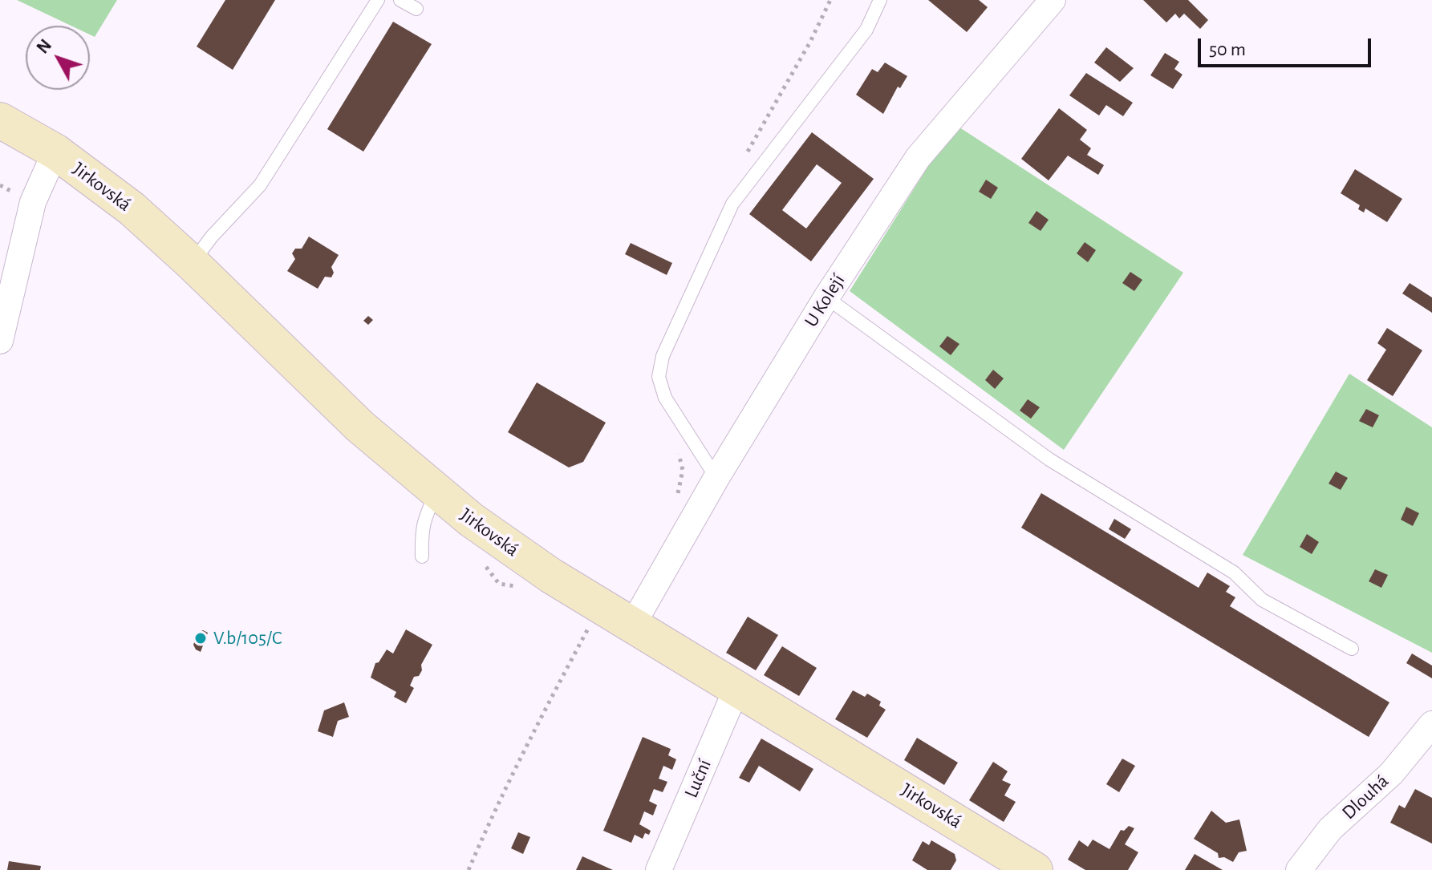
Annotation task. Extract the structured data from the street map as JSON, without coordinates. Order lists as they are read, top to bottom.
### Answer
{
  "streets": {
    "main road": ["Jirkovská"],
    "street": ["U Kolejí", "Luční", "Dlouhá"]
  },
  "crossings": [
    ["Jirkovská", "U Kolejí"],
    ["Jirkovská", "Luční"]
  ],
  "places": ["V.b/105/C"],
  "scale_bar": "50 m",
  "north": "top left"
}
